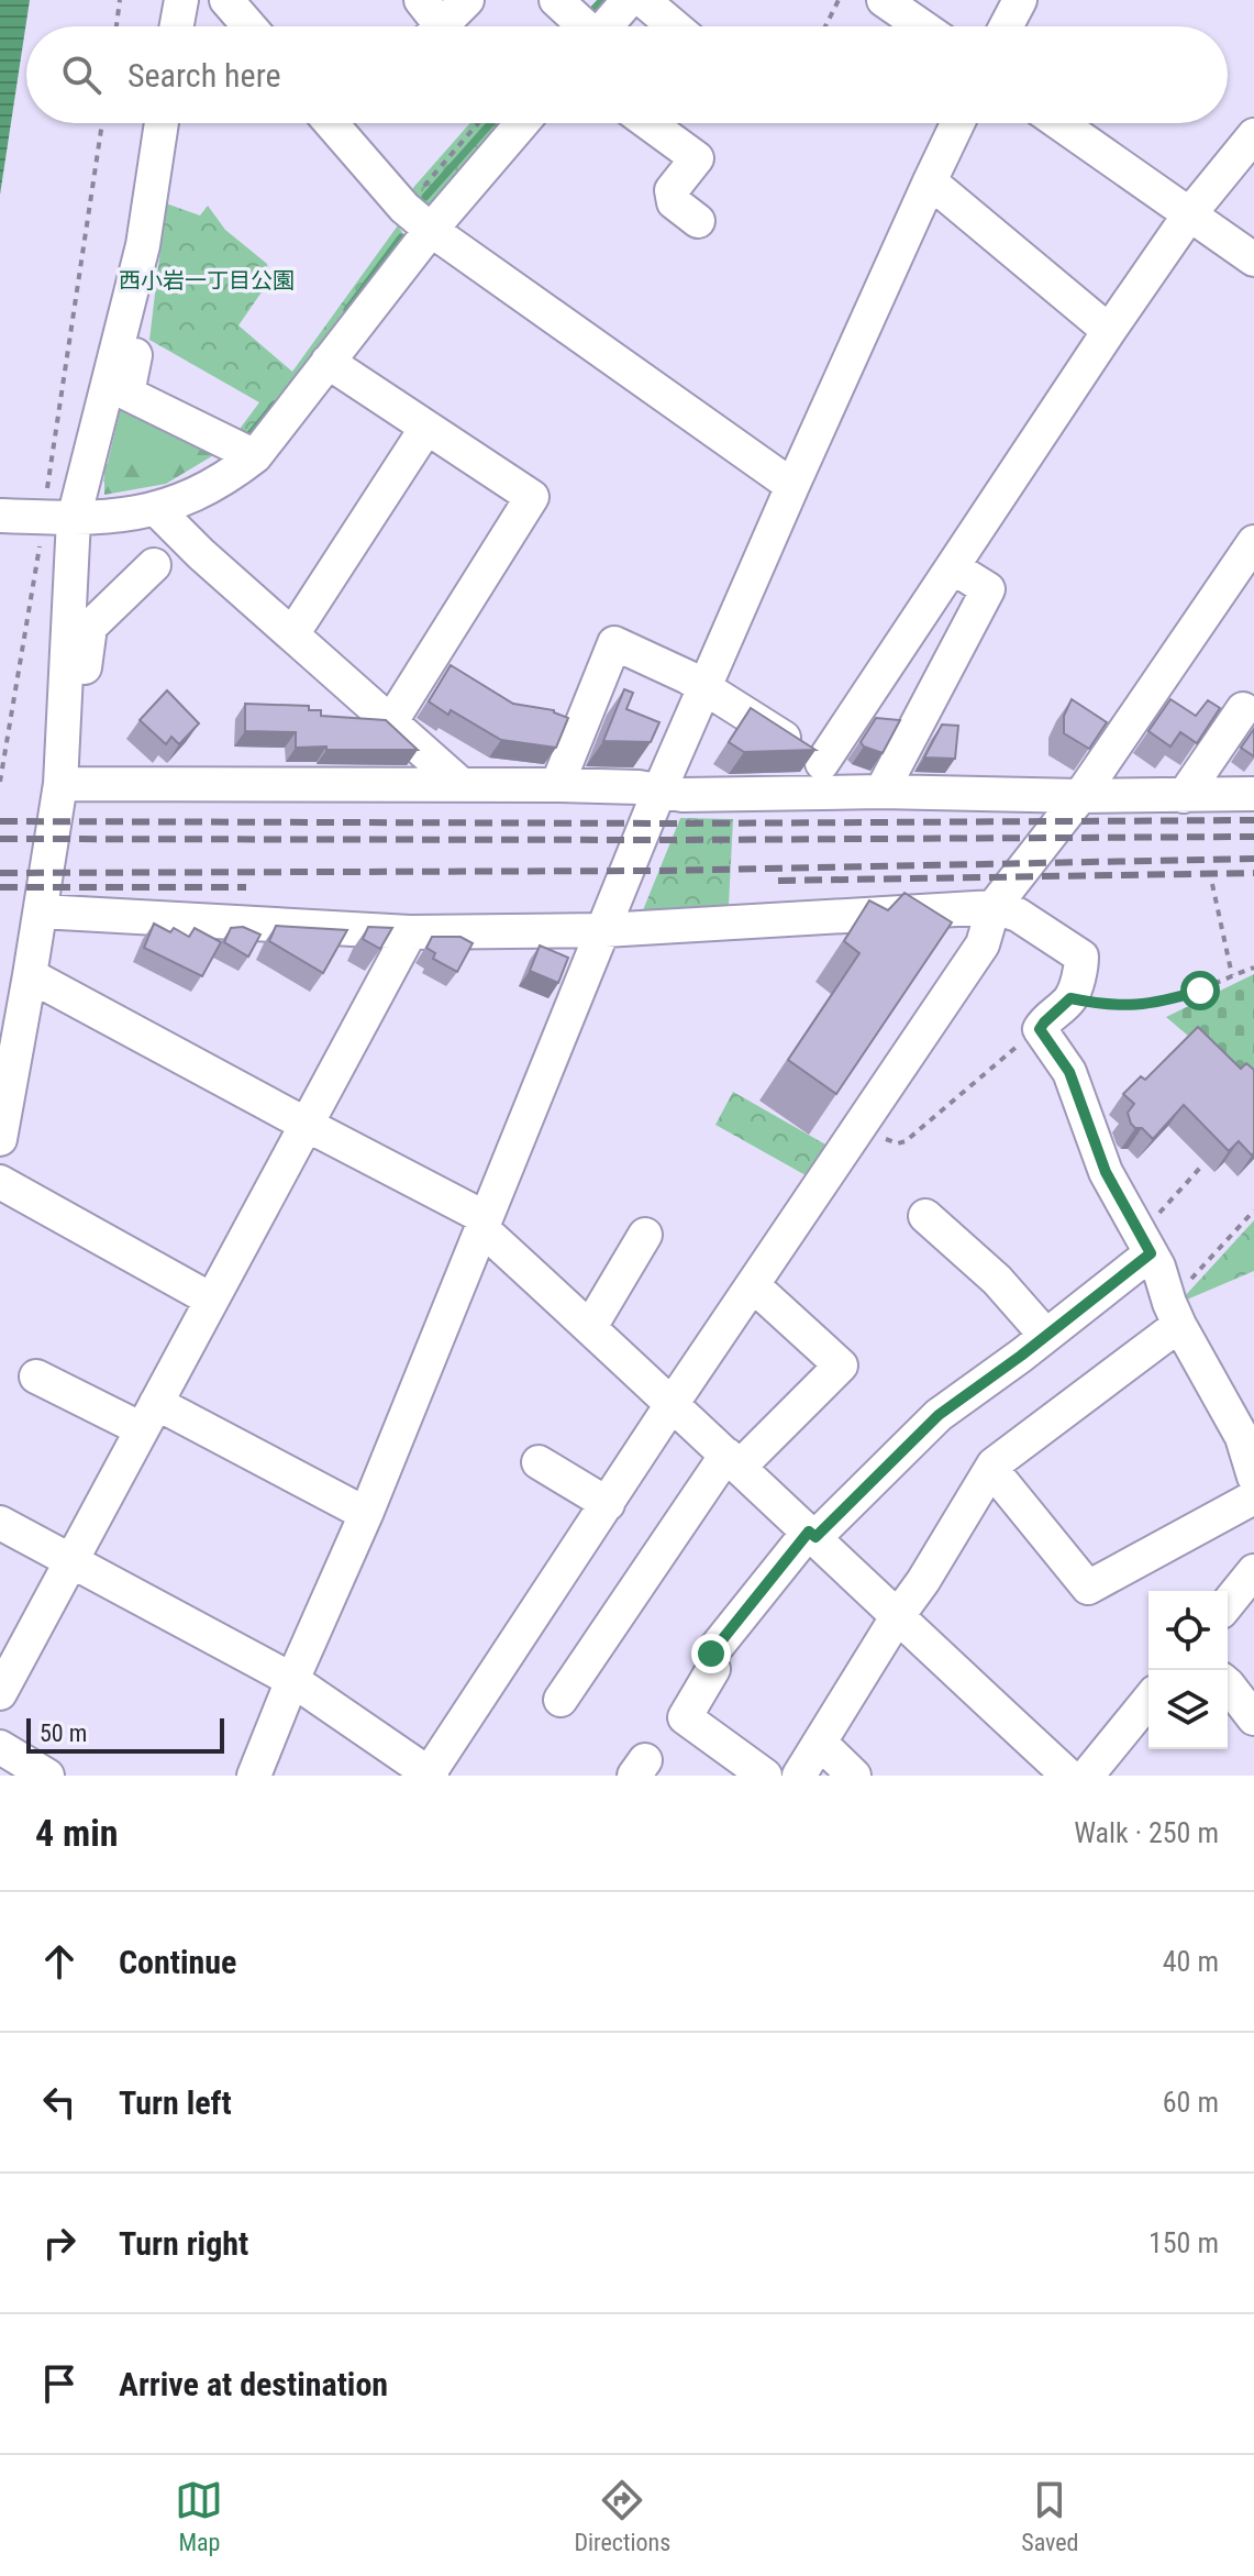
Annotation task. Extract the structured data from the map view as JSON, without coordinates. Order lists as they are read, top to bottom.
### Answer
{
  "parks": ["西小岩一丁目公園"],
  "scale_bar": "50 m",
  "page": {
    "search": "Search here",
    "scale": "50 m",
    "heading": ["4 min", "Walk · 250 m"],
    "list": [
      ["Continue", "40 m"],
      ["Turn left", "60 m"],
      ["Turn right", "150 m"],
      "Arrive at destination"
    ],
    "nav": ["Map", "Directions", "Saved"]
  }
}
